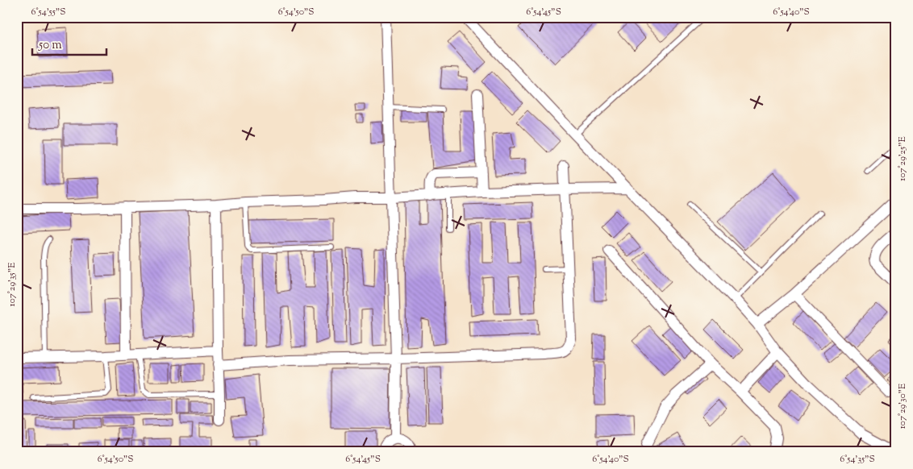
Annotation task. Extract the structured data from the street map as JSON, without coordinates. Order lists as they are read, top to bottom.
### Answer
{
  "scale_bar": "50 m",
  "coordinates": [
    "6°54'55\"S",
    "6°54'50\"S",
    "6°54'45\"S",
    "6°54'40\"S",
    "107°29'25\"E",
    "107°29'35\"E",
    "107°29'30\"E",
    "6°54'35\"S"
  ]
}
